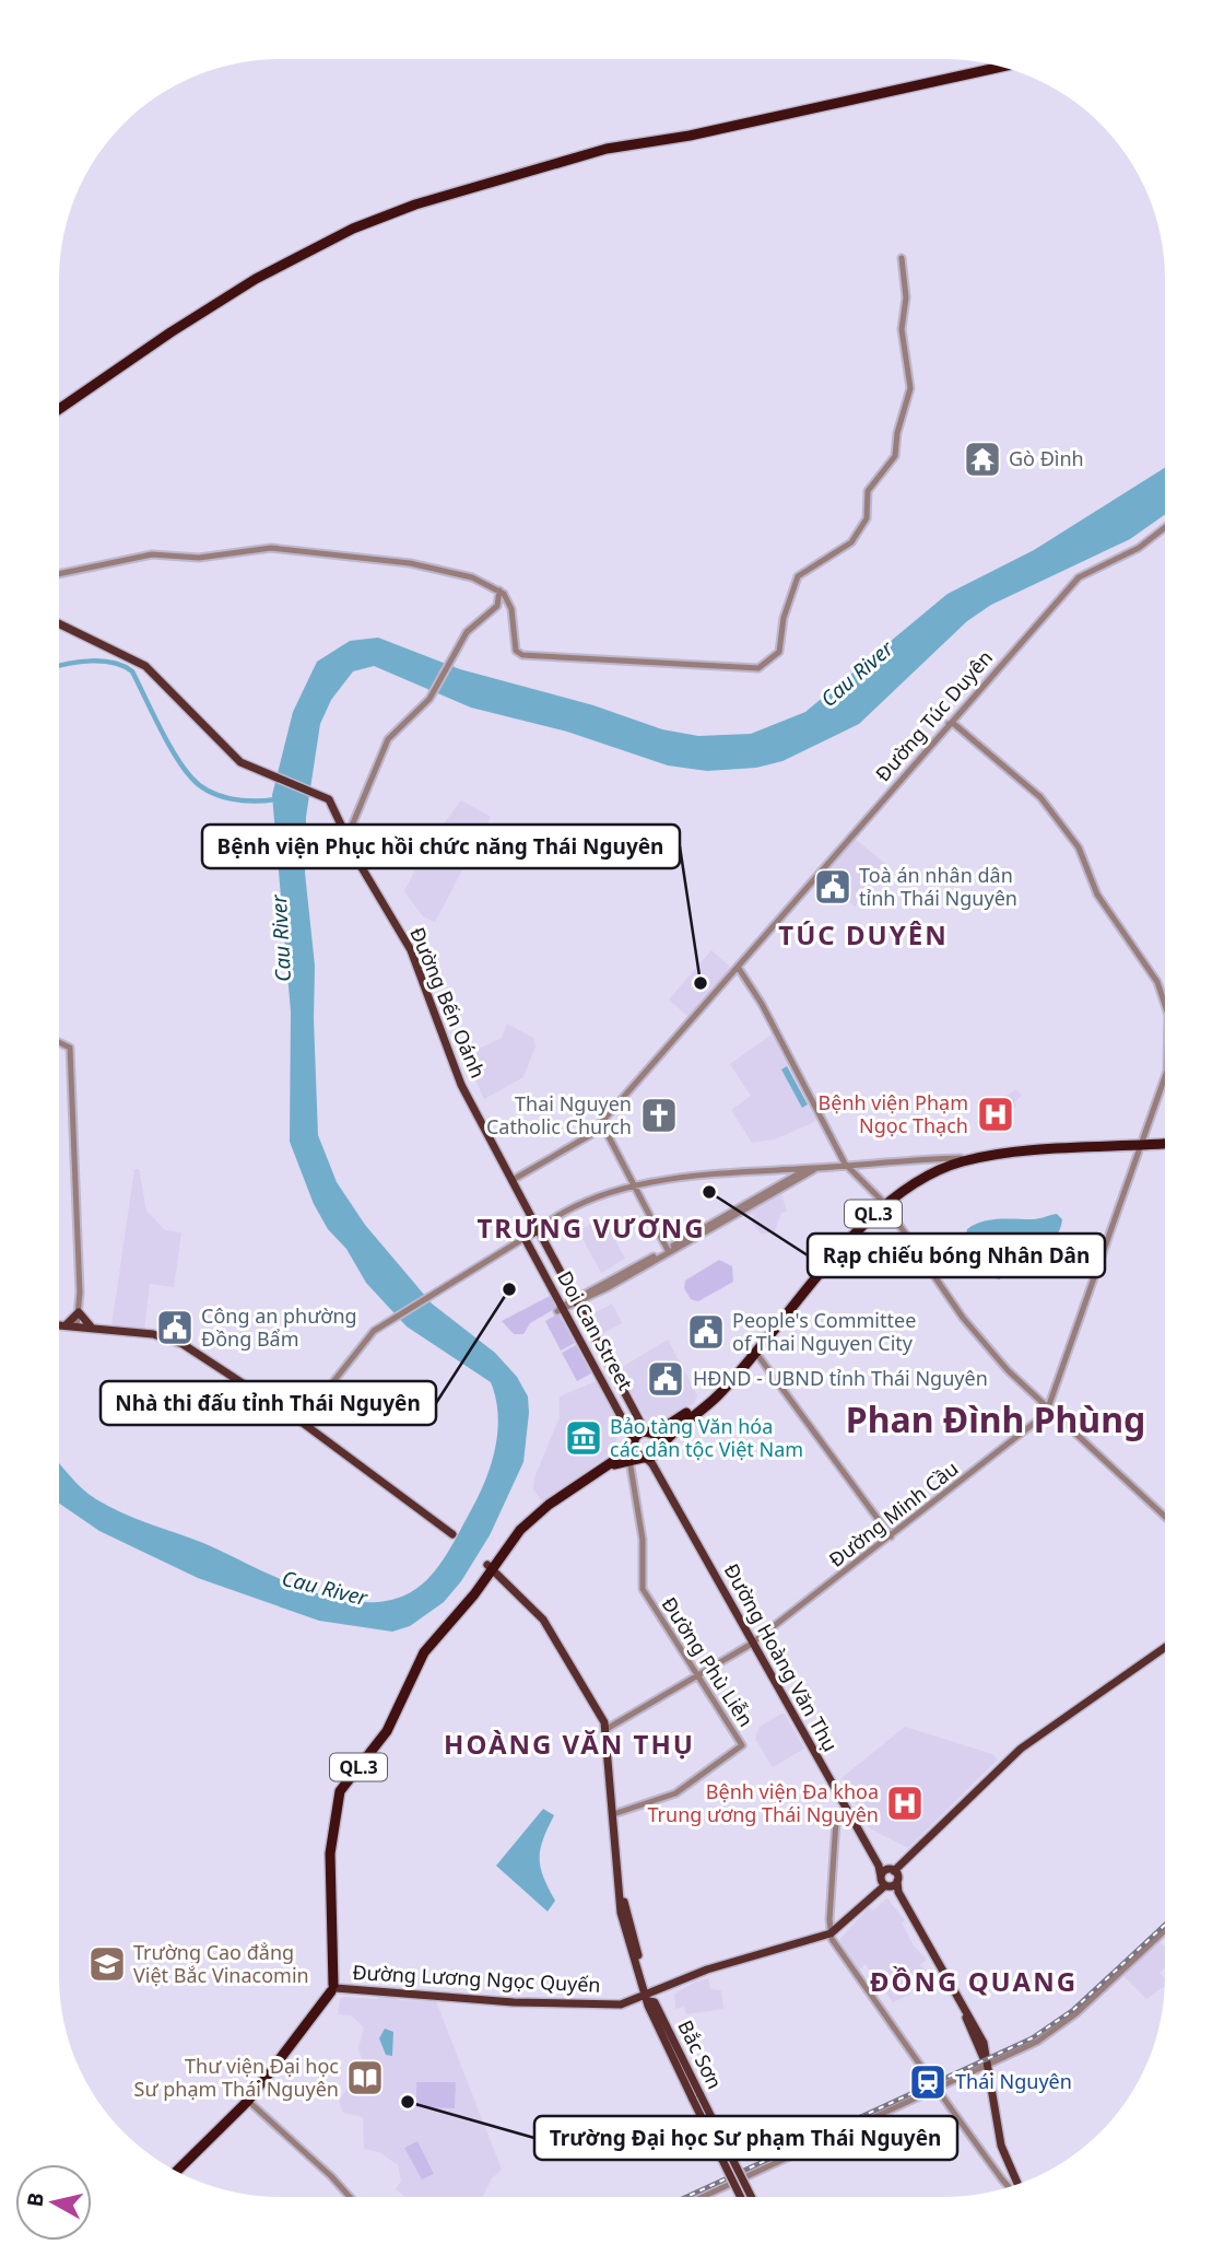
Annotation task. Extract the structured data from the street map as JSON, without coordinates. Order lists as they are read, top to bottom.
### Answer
{
  "streets": {
    "highway": ["QL.3"],
    "main road": [
      "Đường Bến Oánh",
      "Doi Can Street",
      "Đường Hoàng Văn Thụ",
      "Đường Lương Ngọc Quyến",
      "Bắc Sơn"
    ],
    "street": ["Đường Túc Duyên", "Đường Minh Cầu", "Đường Phù Liễn"]
  },
  "crossings": [
    ["Đường Túc Duyên", "Đường Bến Oánh"],
    ["Đường Bến Oánh", "Doi Can Street"],
    ["QL.3", "Doi Can Street"],
    ["QL.3", "Đường Hoàng Văn Thụ"],
    ["QL.3", "Đường Phù Liễn"],
    ["QL.3", "Đường Lương Ngọc Quyến"],
    ["Doi Can Street", "Đường Hoàng Văn Thụ"],
    ["Đường Minh Cầu", "Đường Hoàng Văn Thụ"],
    ["Đường Minh Cầu", "Đường Phù Liễn"],
    ["Đường Minh Cầu", "Bắc Sơn"],
    ["Đường Hoàng Văn Thụ", "Đường Lương Ngọc Quyến"],
    ["Đường Phù Liễn", "Bắc Sơn"],
    ["Đường Lương Ngọc Quyến", "Bắc Sơn"]
  ],
  "districts": [
    "TÚC DUYÊN",
    "TRƯNG VƯƠNG",
    "Phan Đình Phùng",
    "HOÀNG VĂN THỤ",
    "ĐỒNG QUANG"
  ],
  "water": ["Cau River"],
  "places": {
    "temple": ["Gò Đình"],
    "public building": [
      "Toà án nhân dân tỉnh Thái Nguyên",
      "Công an phường Đồng Bẩm",
      "People's Committee of Thai Nguyen City",
      "HĐND - UBND tỉnh Thái Nguyên"
    ],
    "other": [
      "Bệnh viện Phục hồi chức năng Thái Nguyên",
      "Rạp chiếu bóng Nhân Dân",
      "Nhà thi đấu tỉnh Thái Nguyên",
      "Trường Đại học Sư phạm Thái Nguyên"
    ],
    "hospital": ["Bệnh viện Phạm Ngọc Thạch", "Bệnh viện Đa khoa Trung ương Thái Nguyên"],
    "church": ["Thai Nguyen Catholic Church"],
    "museum": ["Bảo tàng Văn hóa các dân tộc Việt Nam"],
    "school or university": ["Trường Cao đẳng Việt Bắc Vinacomin"],
    "library": ["Thư viện Đại học Sư phạm Thái Nguyên"],
    "station": ["Thái Nguyên"]
  },
  "north": "left"
}
